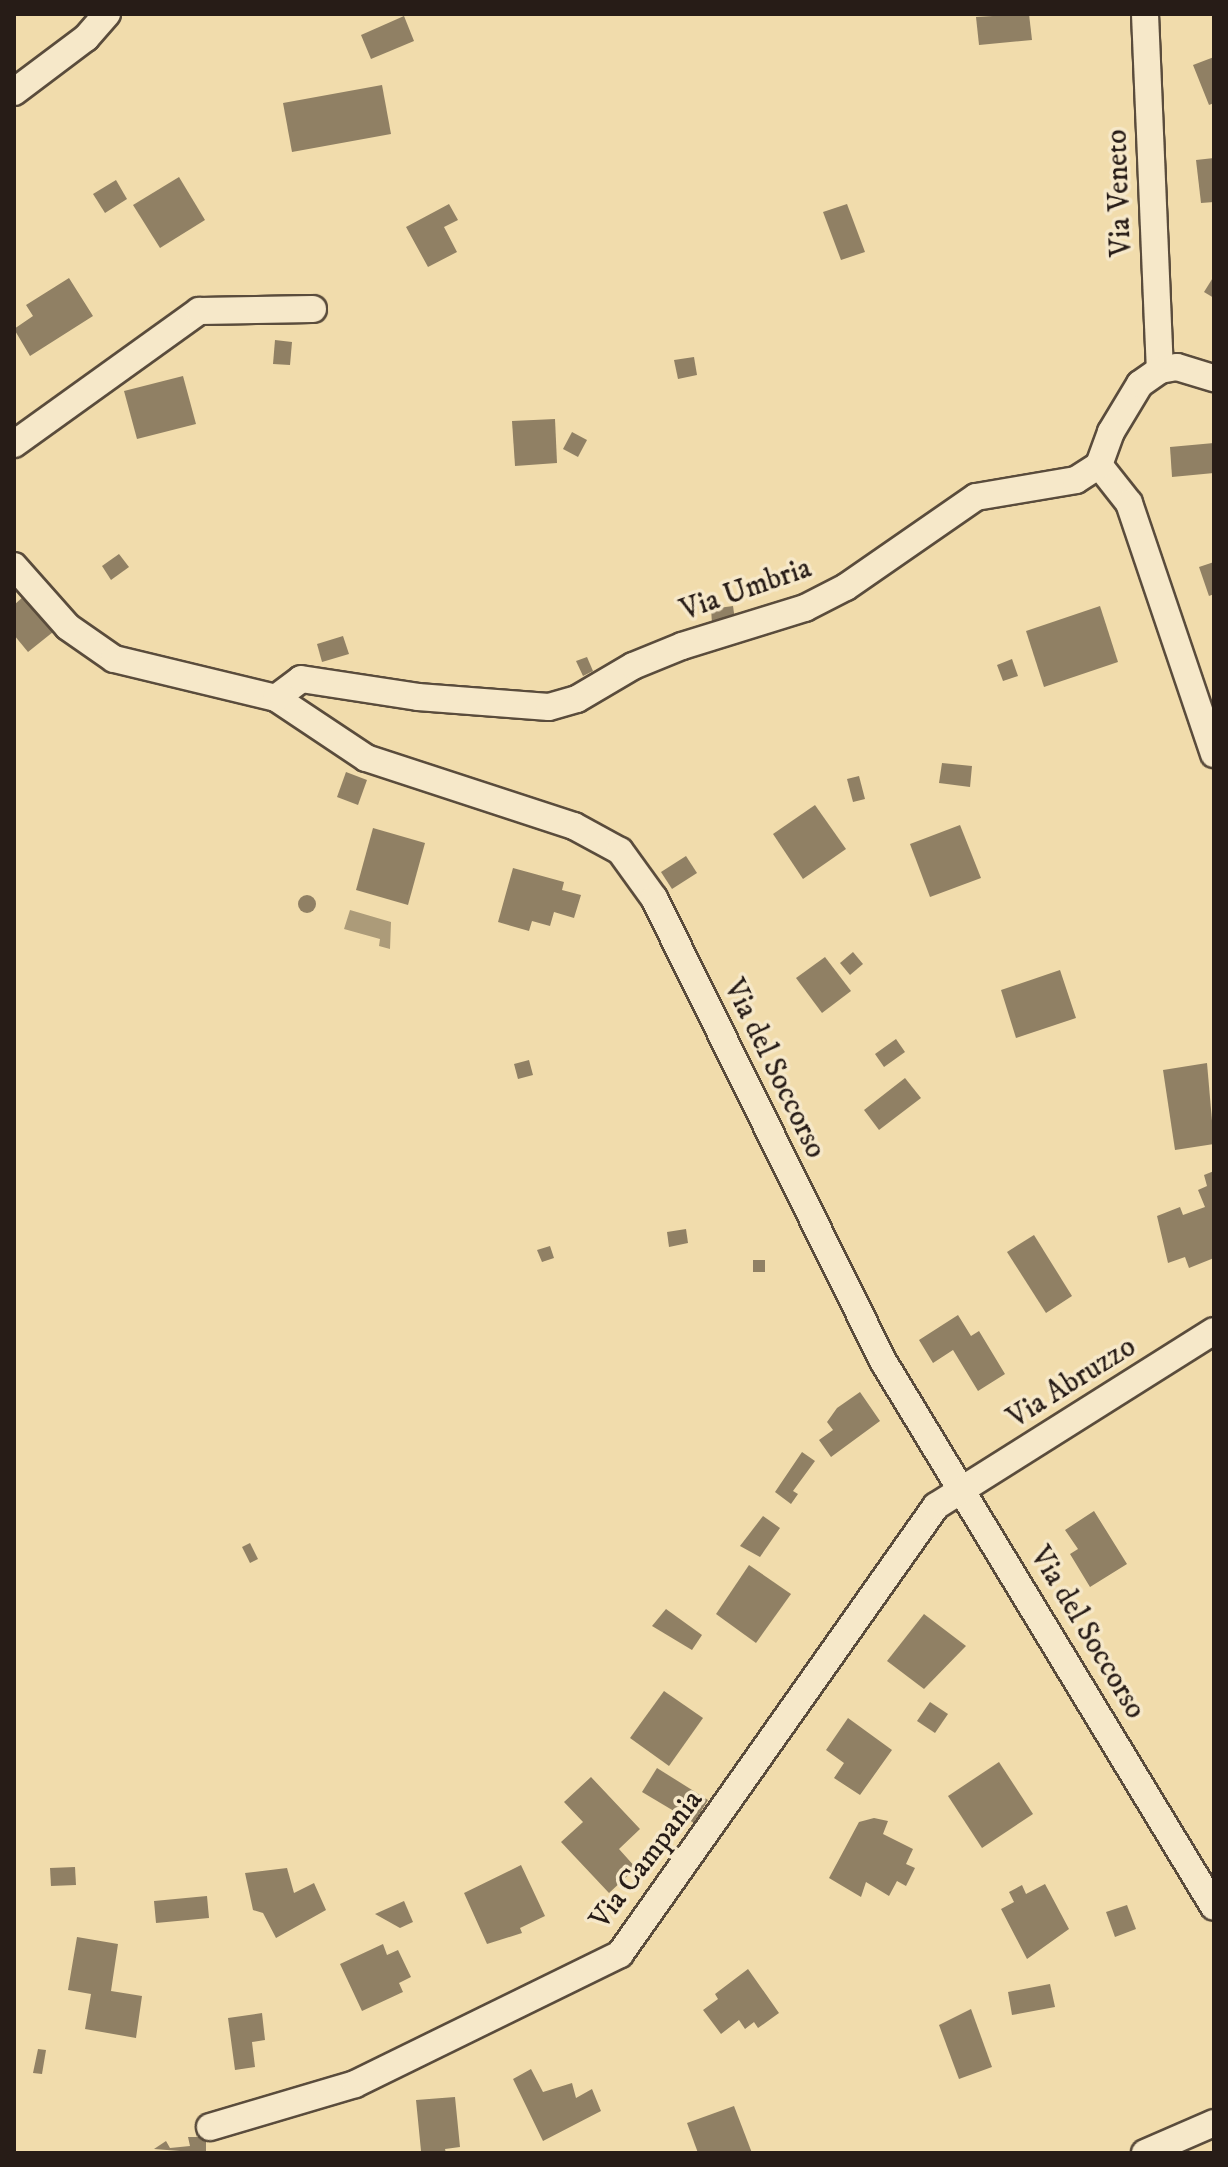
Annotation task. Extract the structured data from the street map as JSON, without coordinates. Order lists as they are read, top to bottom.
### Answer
{
  "streets": {
    "street": [
      "Via Veneto",
      "Via Umbria",
      "Via del Soccorso",
      "Via Abruzzo",
      "Via Campania"
    ]
  },
  "crossings": [
    ["Via Umbria", "Via del Soccorso"],
    ["Via del Soccorso", "Via Abruzzo"],
    ["Via del Soccorso", "Via Campania"],
    ["Via Abruzzo", "Via Campania"]
  ]
}
